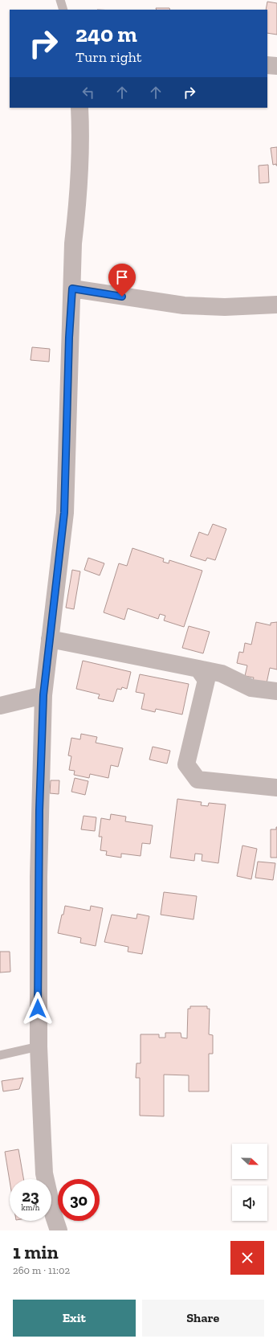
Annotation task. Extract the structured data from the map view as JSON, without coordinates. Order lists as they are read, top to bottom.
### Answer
{
  "north": "right",
  "page": {
    "turn": ["240 m", "Turn right"],
    "speed": "23 km/h",
    "limit": "30",
    "heading": ["1 min", "260 m · 11:02"],
    "buttons": ["Exit", "Share"]
  }
}
